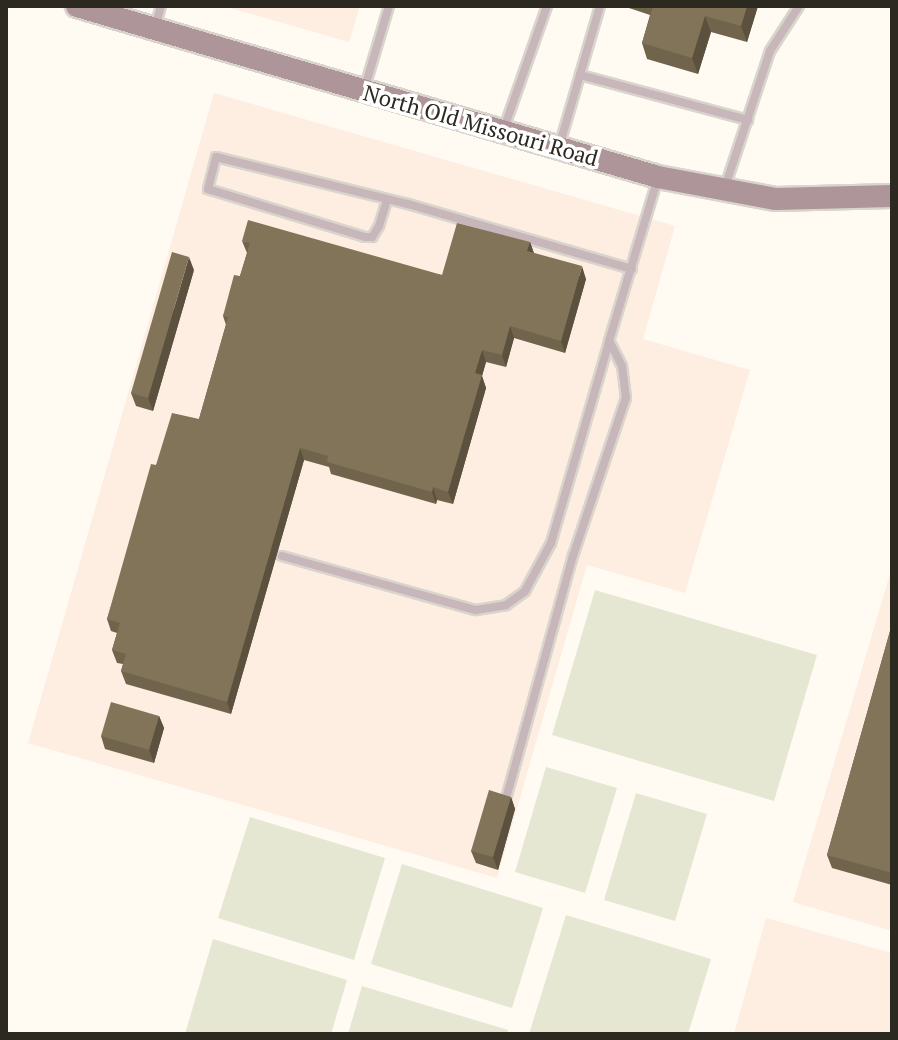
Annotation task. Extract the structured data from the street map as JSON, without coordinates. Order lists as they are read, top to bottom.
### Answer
{
  "streets": {
    "main road": ["North Old Missouri Road"]
  }
}
